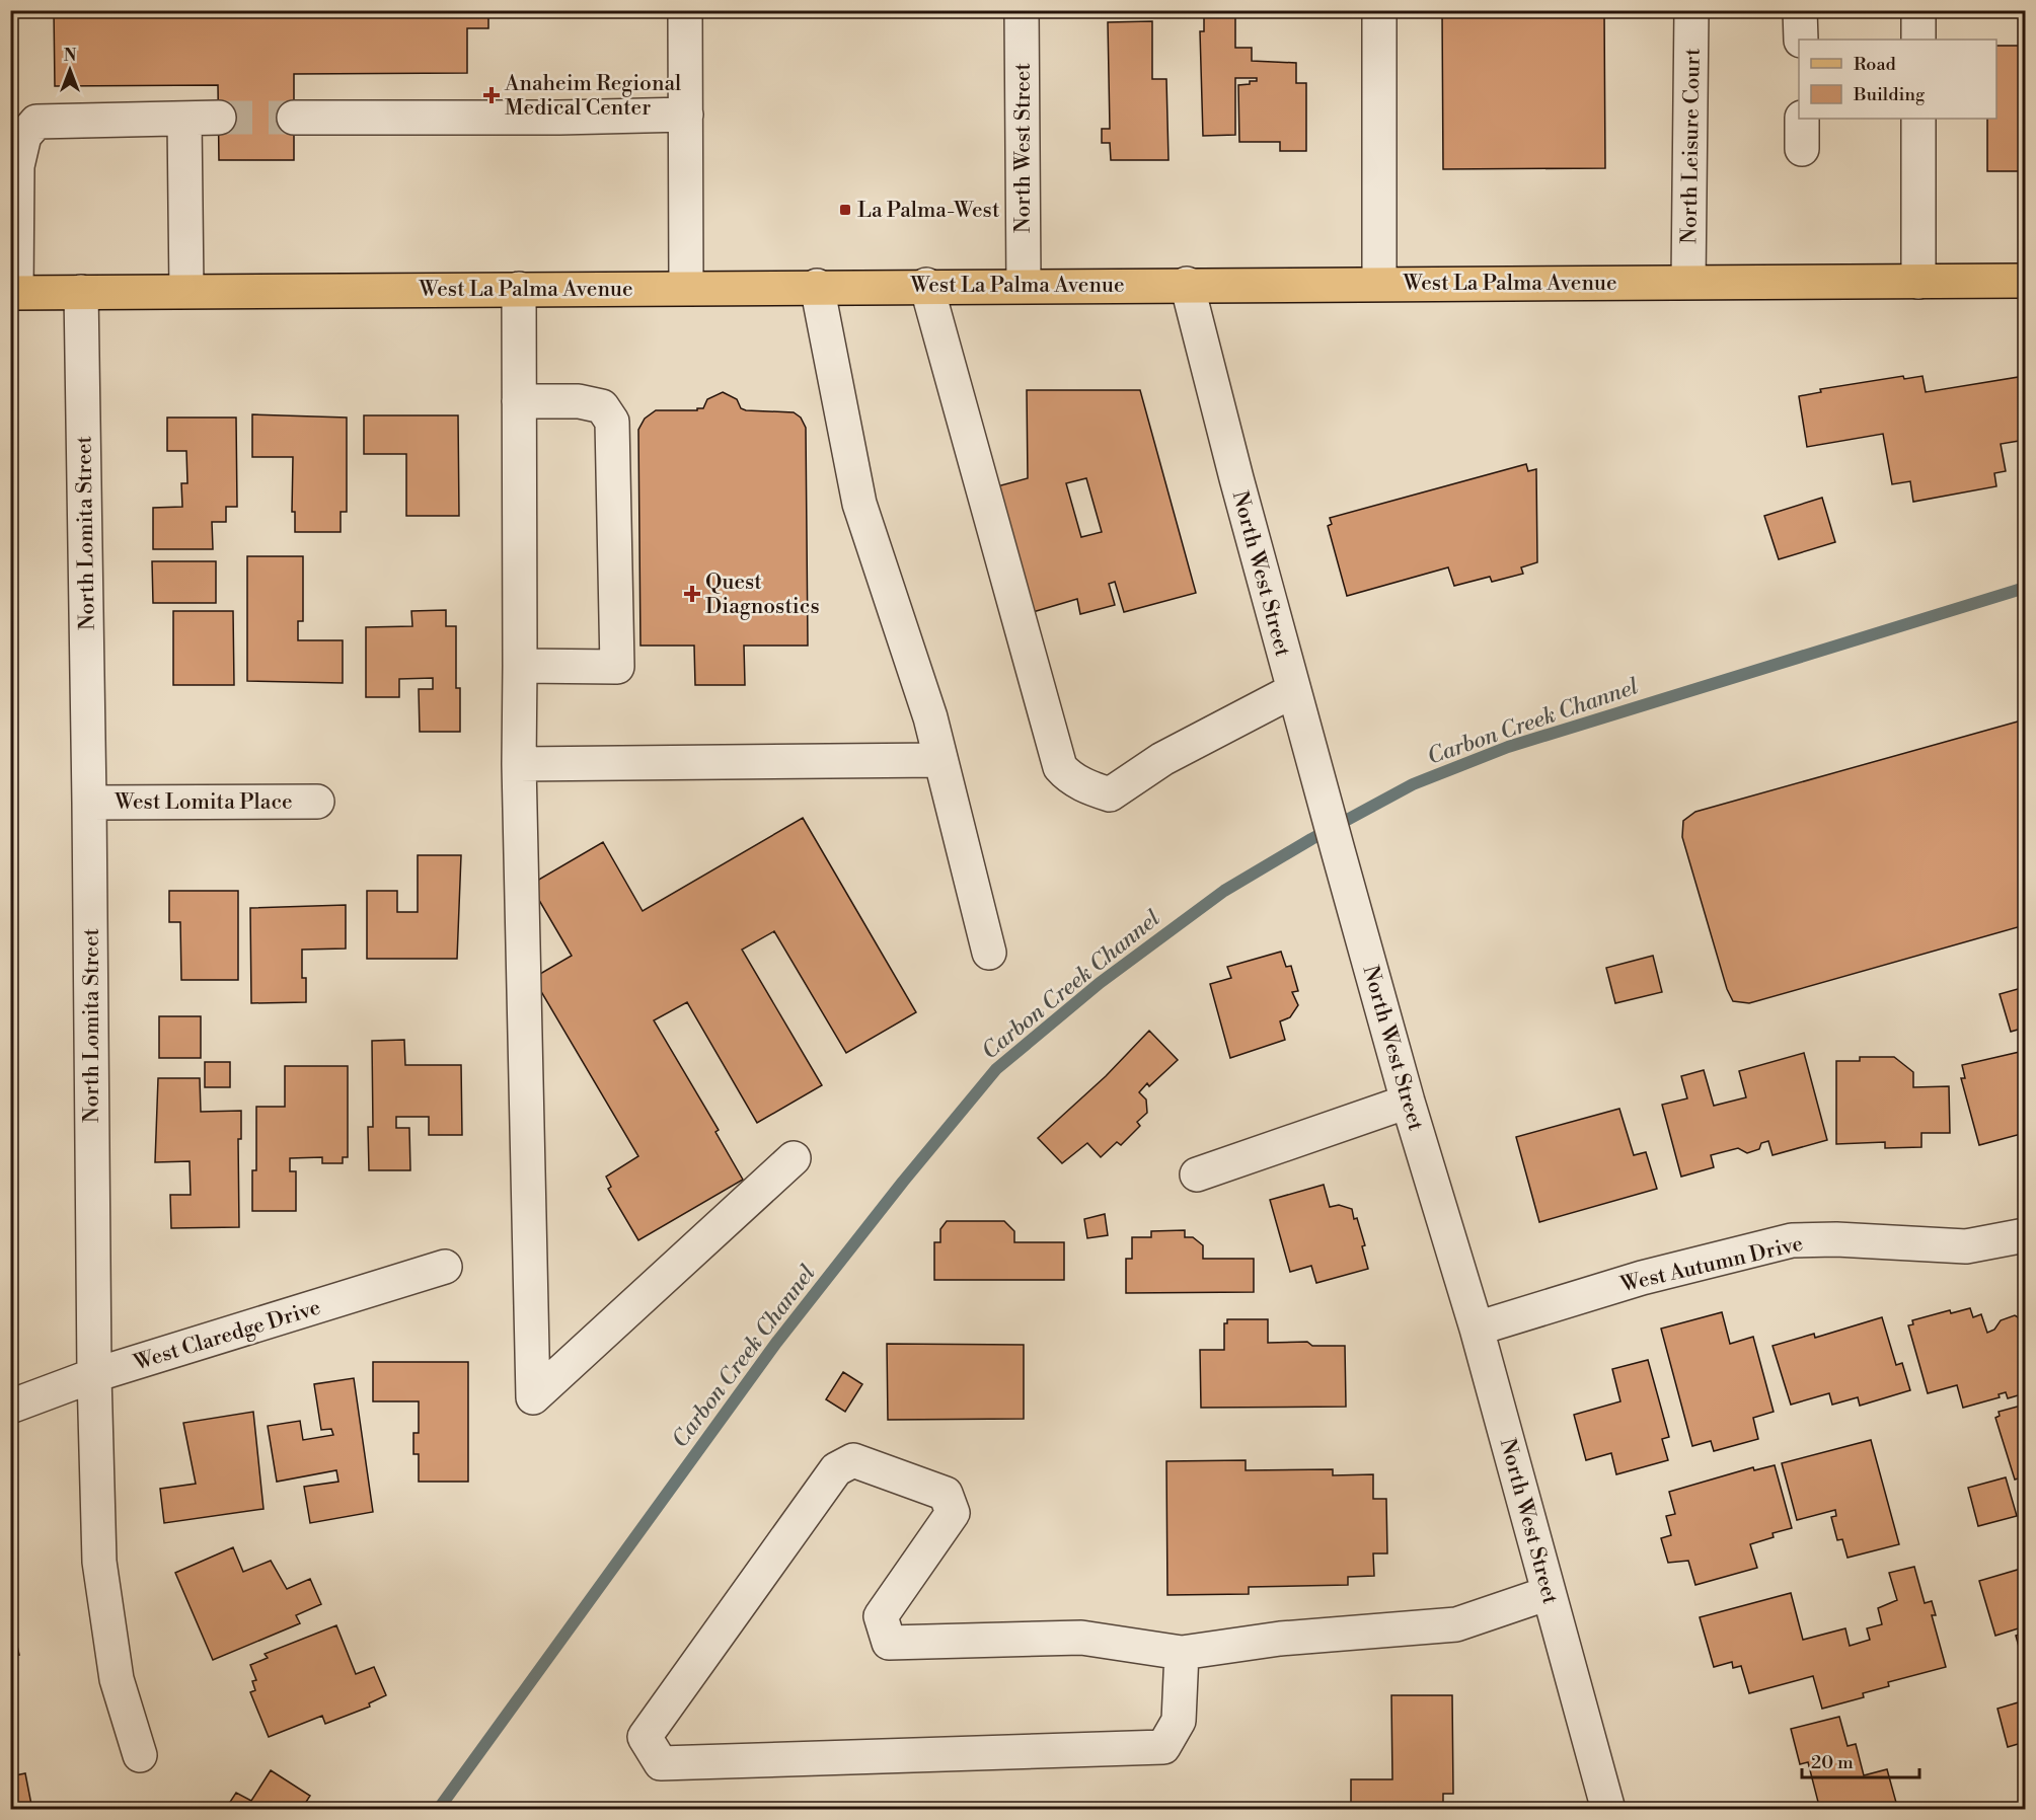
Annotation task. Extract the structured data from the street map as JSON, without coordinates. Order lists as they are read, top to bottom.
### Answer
{
  "streets": {
    "main road": ["West La Palma Avenue"],
    "street": [
      "North Leisure Court",
      "North West Street",
      "North Lomita Street",
      "West Lomita Place",
      "West Autumn Drive",
      "West Claredge Drive"
    ]
  },
  "crossings": [
    ["North Leisure Court", "West La Palma Avenue"],
    ["North West Street", "West La Palma Avenue"],
    ["North West Street", "West Autumn Drive"],
    ["West La Palma Avenue", "North Lomita Street"],
    ["North Lomita Street", "West Lomita Place"],
    ["North Lomita Street", "West Claredge Drive"]
  ],
  "water": ["Carbon Creek Channel"],
  "places": {
    "health": ["Anaheim Regional Medical Center", "Quest Diagnostics"],
    "transit": ["La Palma-West"]
  },
  "legend": ["Road", "Building"],
  "scale_bar": "20 m",
  "north": "top"
}
